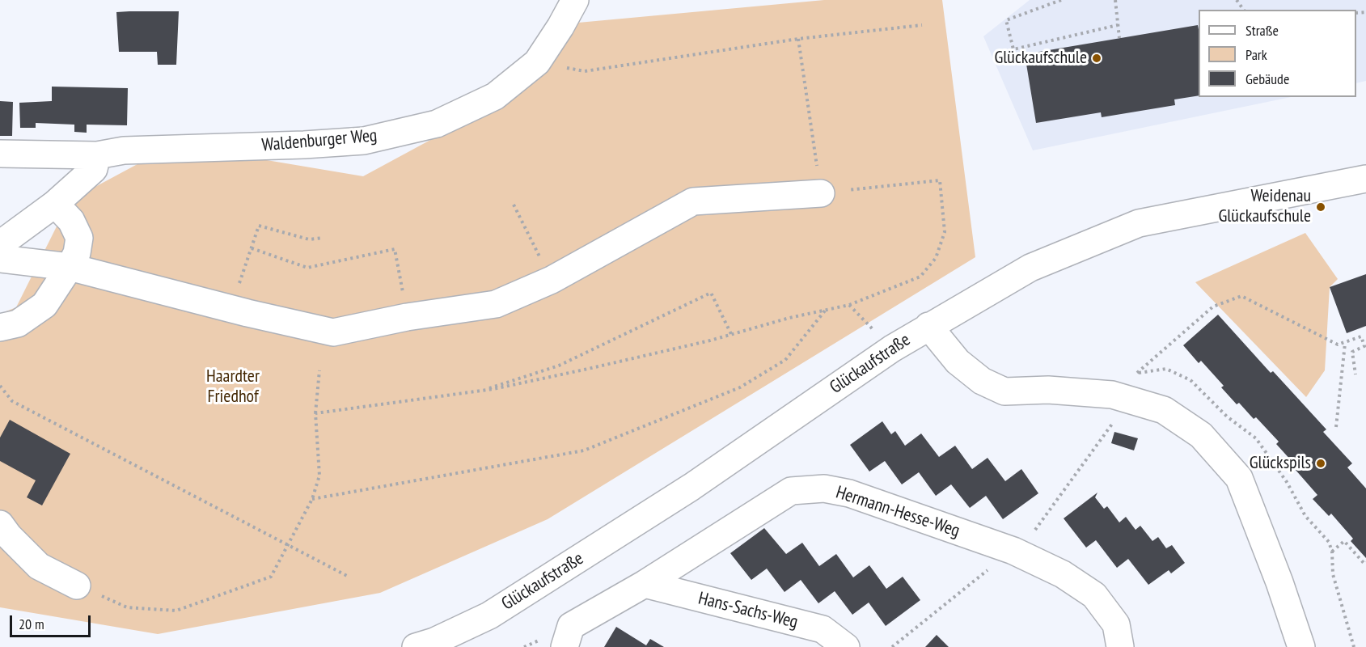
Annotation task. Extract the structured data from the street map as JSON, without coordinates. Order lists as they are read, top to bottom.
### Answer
{
  "streets": {
    "street": [
      "Waldenburger Weg",
      "Glückaufstraße",
      "Hermann-Hesse-Weg",
      "Hans-Sachs-Weg"
    ]
  },
  "crossings": [
    ["Hermann-Hesse-Weg", "Hans-Sachs-Weg"]
  ],
  "parks": ["Haardter Friedhof"],
  "places": ["Glückaufschule", "Weidenau Glückaufschule", "Glückspils"],
  "legend": ["Straße", "Park", "Gebäude"],
  "scale_bar": "20 m"
}
